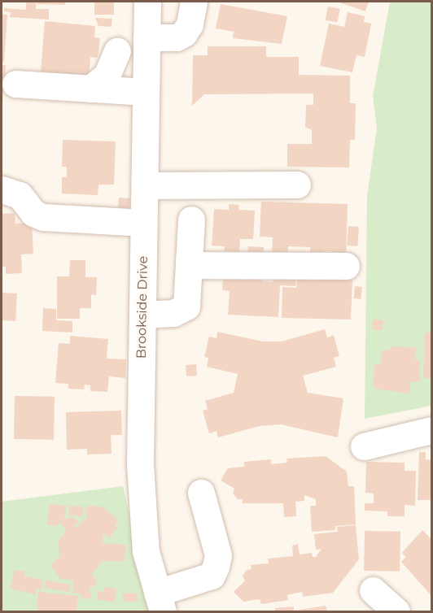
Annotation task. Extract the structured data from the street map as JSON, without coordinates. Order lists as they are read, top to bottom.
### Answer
{
  "streets": {
    "street": ["Brookside Drive"]
  }
}
